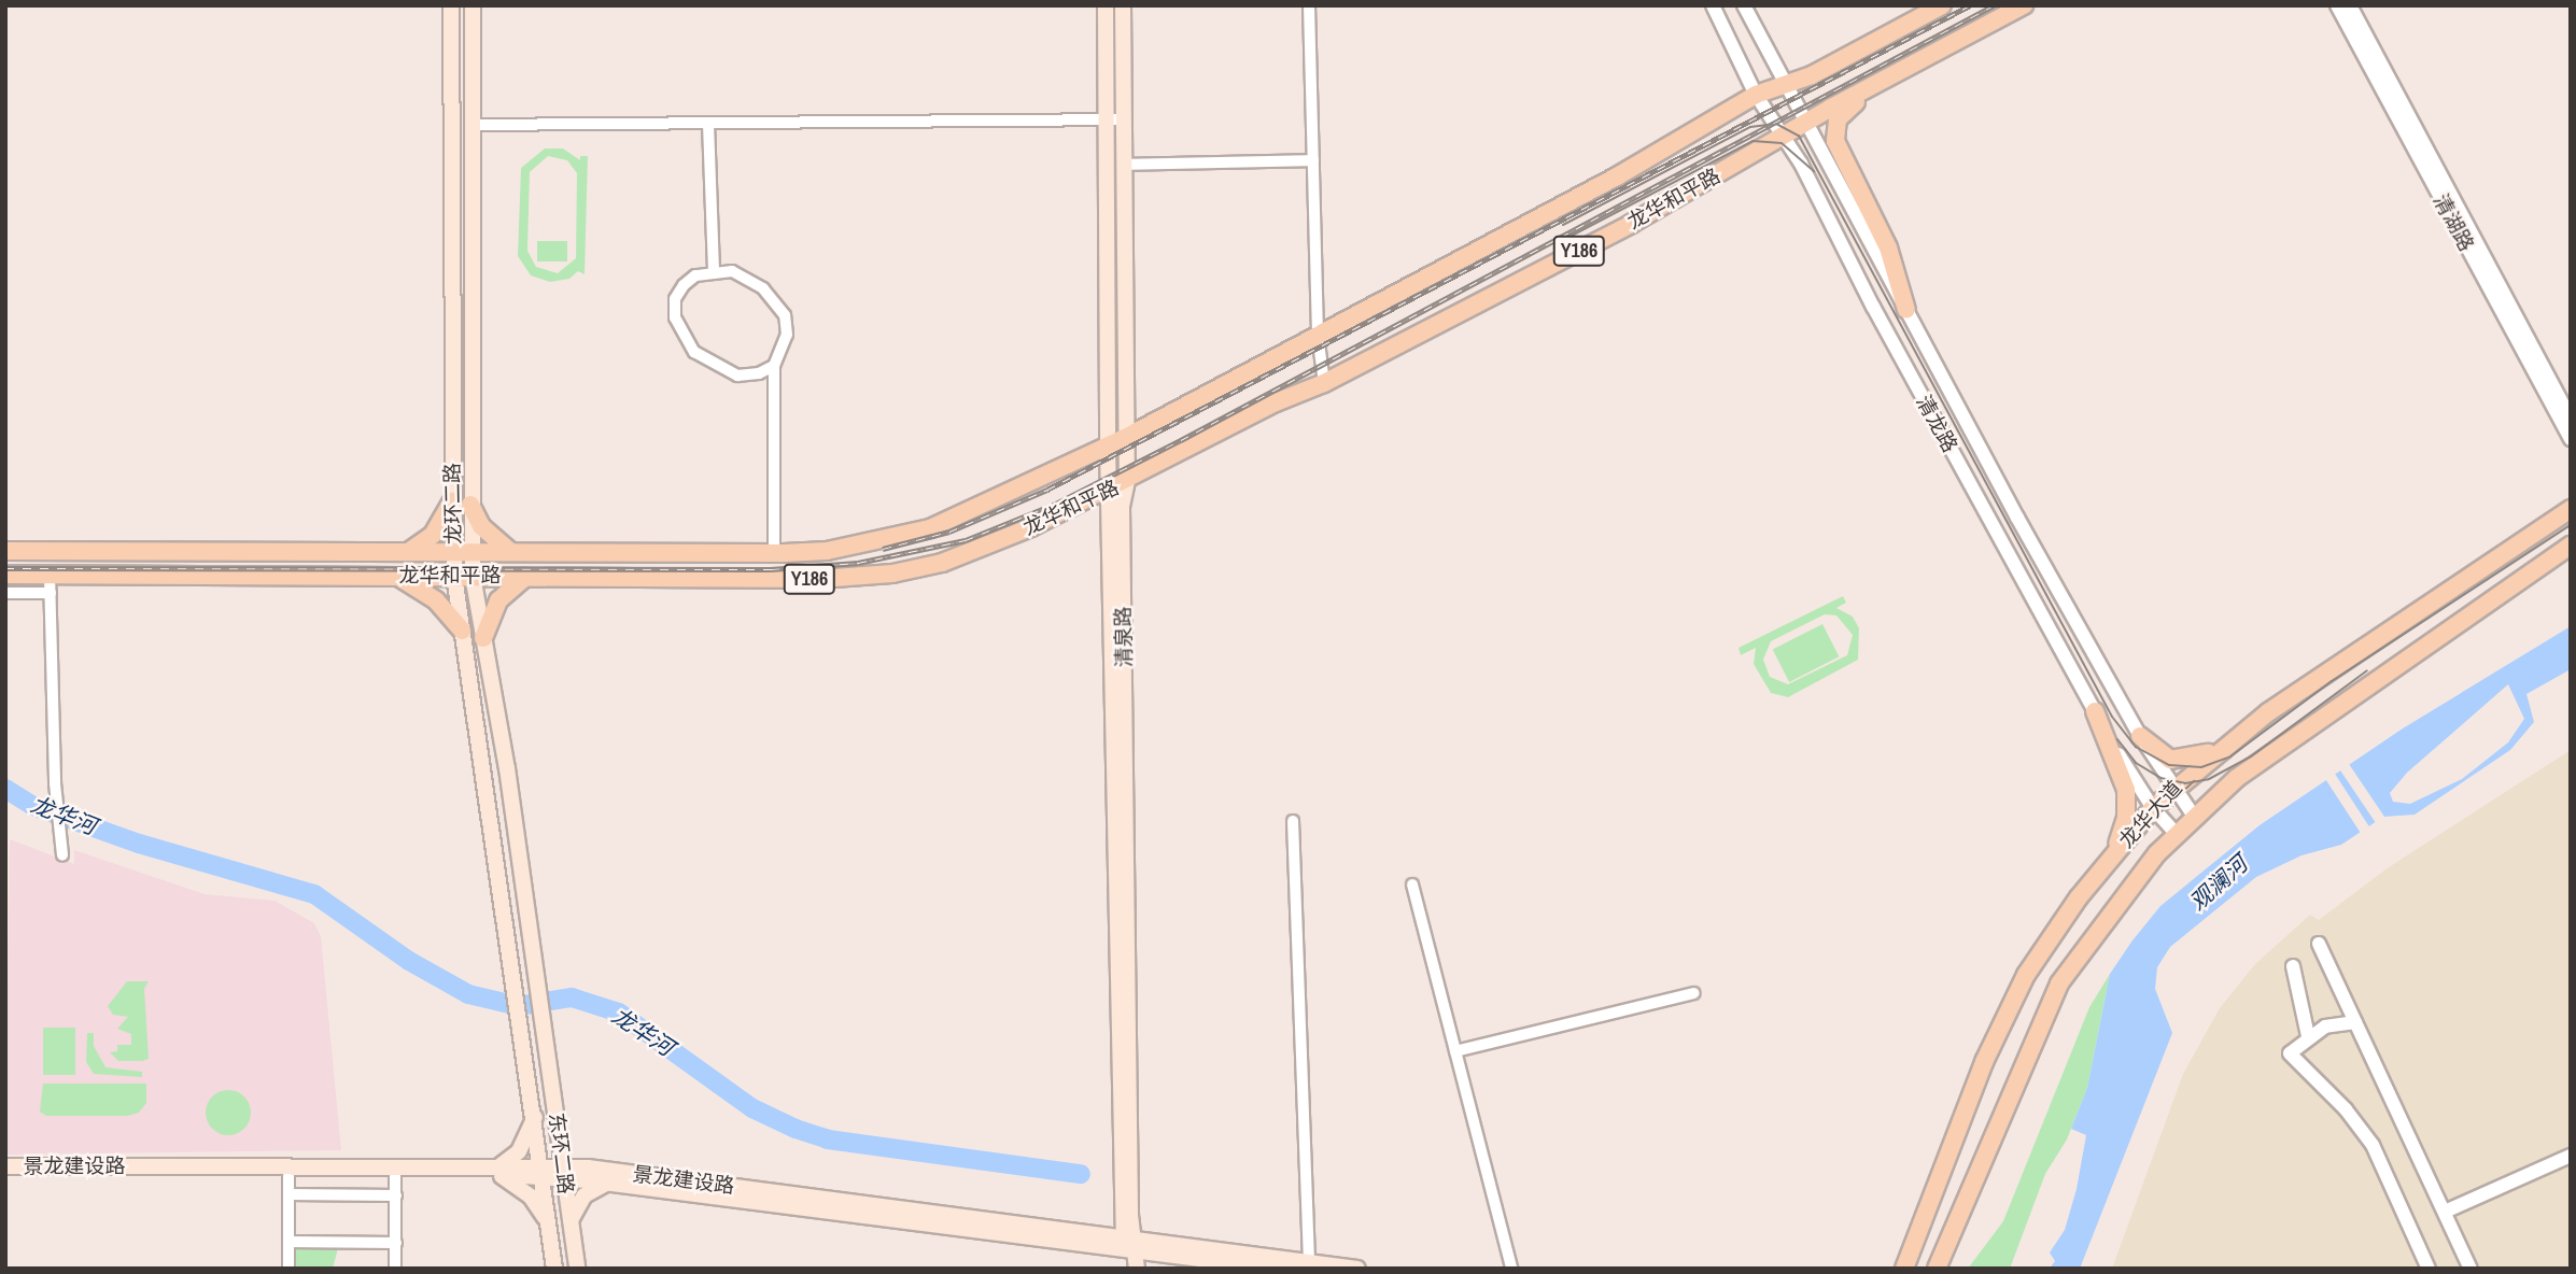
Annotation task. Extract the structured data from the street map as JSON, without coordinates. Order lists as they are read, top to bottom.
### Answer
{
  "streets": {
    "main road": [
      "龙华和平路",
      "Y186",
      "龙环二路",
      "清泉路",
      "龙华大道",
      "东环二路",
      "景龙建设路"
    ],
    "street": ["清湖路", "清龙路"]
  },
  "crossings": [
    ["龙华和平路", "清龙路"],
    ["龙华和平路", "龙环二路"],
    ["龙华和平路", "清泉路"],
    ["清龙路", "龙华大道"],
    ["龙环二路", "东环二路"],
    ["清泉路", "景龙建设路"],
    ["东环二路", "景龙建设路"]
  ],
  "water": ["龙华河", "观澜河"]
}
